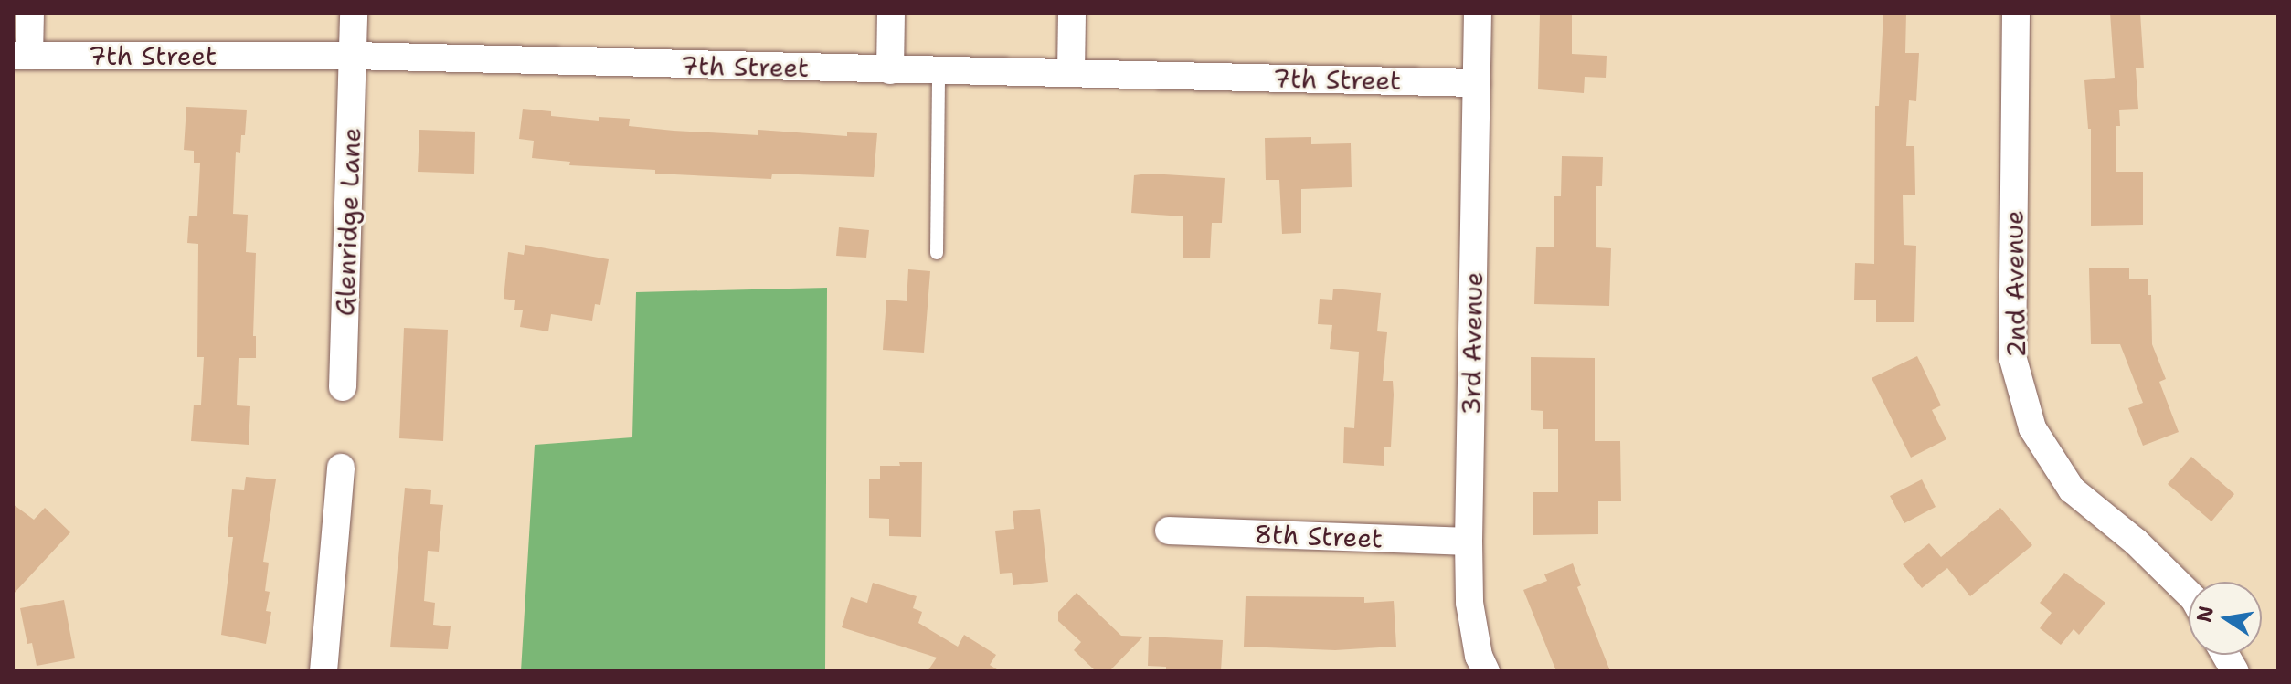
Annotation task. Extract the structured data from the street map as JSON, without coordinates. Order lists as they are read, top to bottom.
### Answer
{
  "streets": {
    "street": [
      "7th Street",
      "Glenridge Lane",
      "2nd Avenue",
      "3rd Avenue",
      "8th Street"
    ]
  },
  "crossings": [
    ["7th Street", "Glenridge Lane"],
    ["7th Street", "3rd Avenue"],
    ["3rd Avenue", "8th Street"]
  ],
  "north": "left"
}
